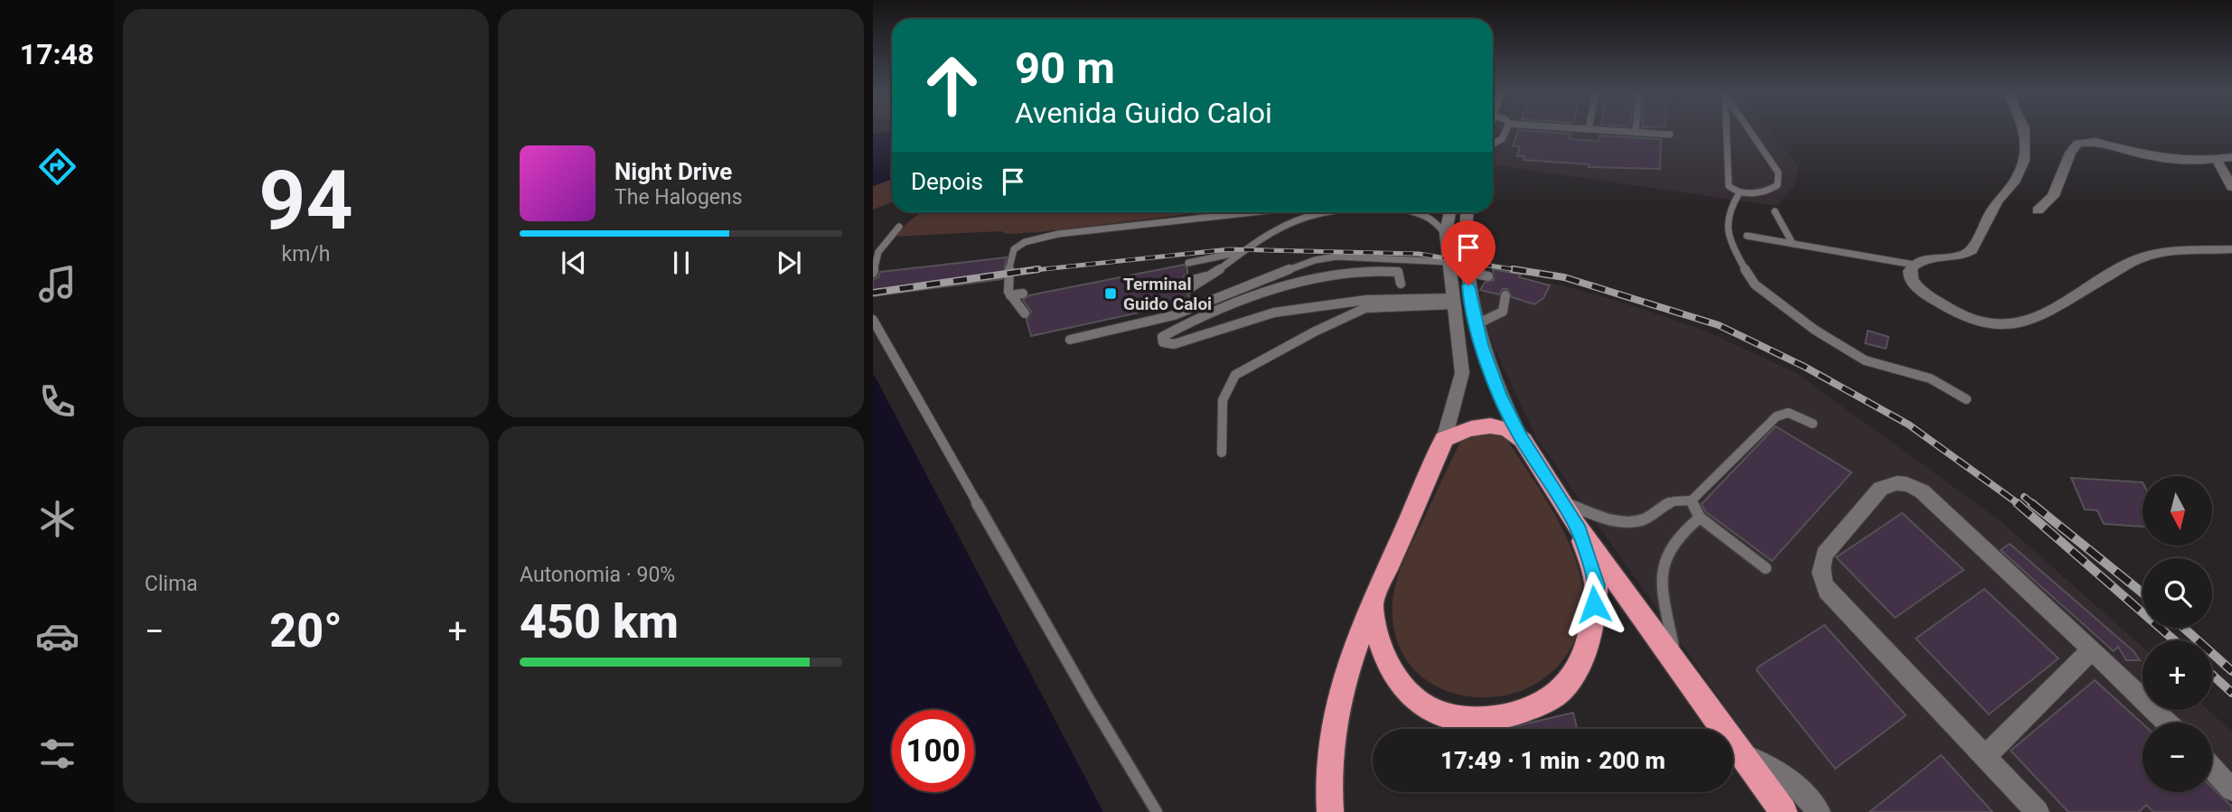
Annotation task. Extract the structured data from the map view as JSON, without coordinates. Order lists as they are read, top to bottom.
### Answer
{
  "places": {
    "transit": ["Terminal Guido Caloi"]
  },
  "north": "bottom",
  "page": {
    "tabs": "17:48",
    "tile": [
      ["94", "km/h"],
      "Clima",
      ["Autonomia · 90%", "450 km"]
    ],
    "turn": ["90 m", "Avenida Guido Caloi"],
    "song": ["Night Drive", "The Halogens"],
    "then": "Depois",
    "map_buttons": ["+", "−"],
    "heat": ["−", "20°", "+"],
    "limit": "100",
    "trip": "17:49 · 1 min · 200 m"
  }
}
